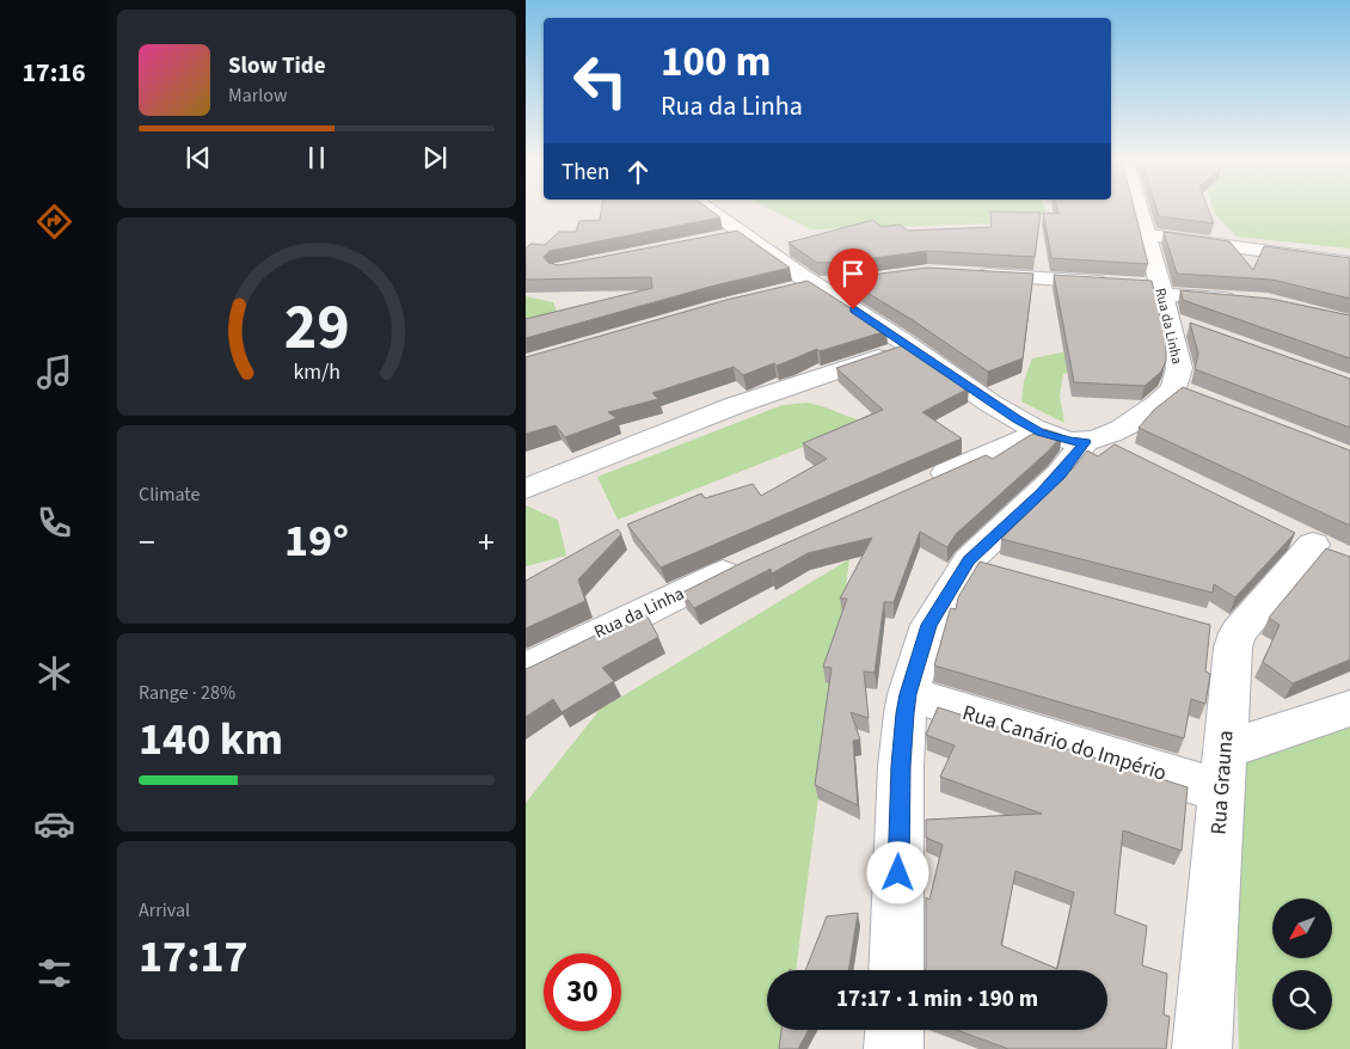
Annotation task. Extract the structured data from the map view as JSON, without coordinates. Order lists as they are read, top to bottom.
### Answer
{
  "streets": {
    "street": ["Rua da Linha", "Rua Canário do Império", "Rua Grauna"]
  },
  "crossings": [
    ["Rua da Linha", "Rua Canário do Império"],
    ["Rua Canário do Império", "Rua Grauna"]
  ],
  "north": "bottom left",
  "page": {
    "tabs": "17:16",
    "turn": ["100 m", "Rua da Linha"],
    "song": ["Slow Tide", "Marlow"],
    "then": "Then",
    "tile": [
      "Climate",
      ["Range · 28%", "140 km"],
      ["Arrival", "17:17"]
    ],
    "heat": ["−", "19°", "+"],
    "limit": "30",
    "trip": "17:17 · 1 min · 190 m",
    "gauge": ["29", "km/h"]
  }
}
